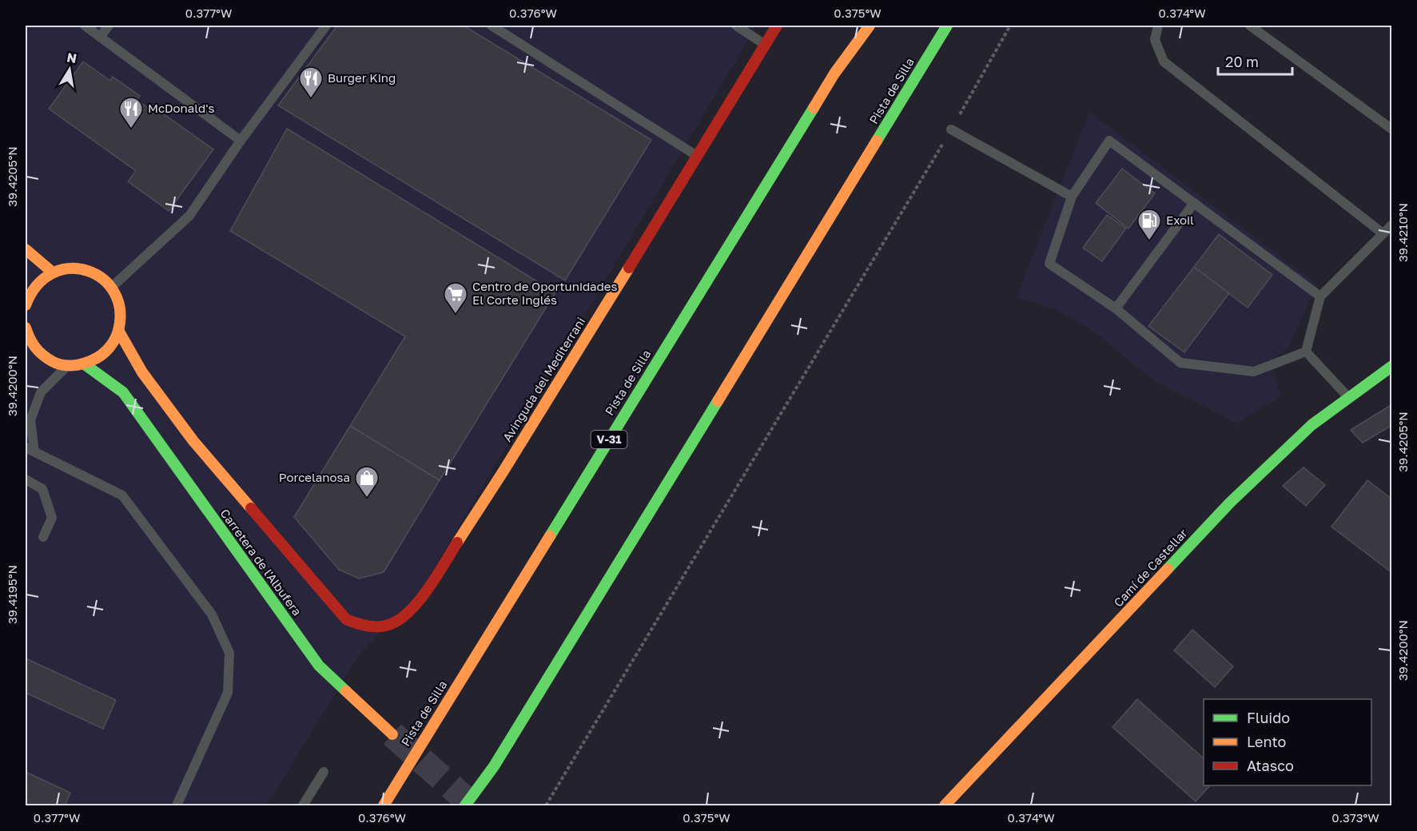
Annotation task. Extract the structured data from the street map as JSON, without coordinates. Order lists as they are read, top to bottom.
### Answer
{
  "streets": {
    "main road": [
      "Pista de Silla",
      "Avinguda del Mediterrani",
      "V-31",
      "Carretera de l'Albufera",
      "Camí de Castellar"
    ]
  },
  "places": {
    "restaurant": ["Burger King", "McDonald's"],
    "fuel station": ["Exoil"],
    "supermarket": ["Centro de Oportunidades El Corte Inglés"],
    "shop": ["Porcelanosa"]
  },
  "legend": ["Fluido", "Lento", "Atasco"],
  "scale_bar": "20 m",
  "north": "top",
  "coordinates": [
    "0.377°W",
    "0.376°W",
    "0.375°W",
    "0.374°W",
    "39.4205°N",
    "39.4210°N",
    "39.4200°N",
    "39.4195°N",
    "0.373°W"
  ]
}
